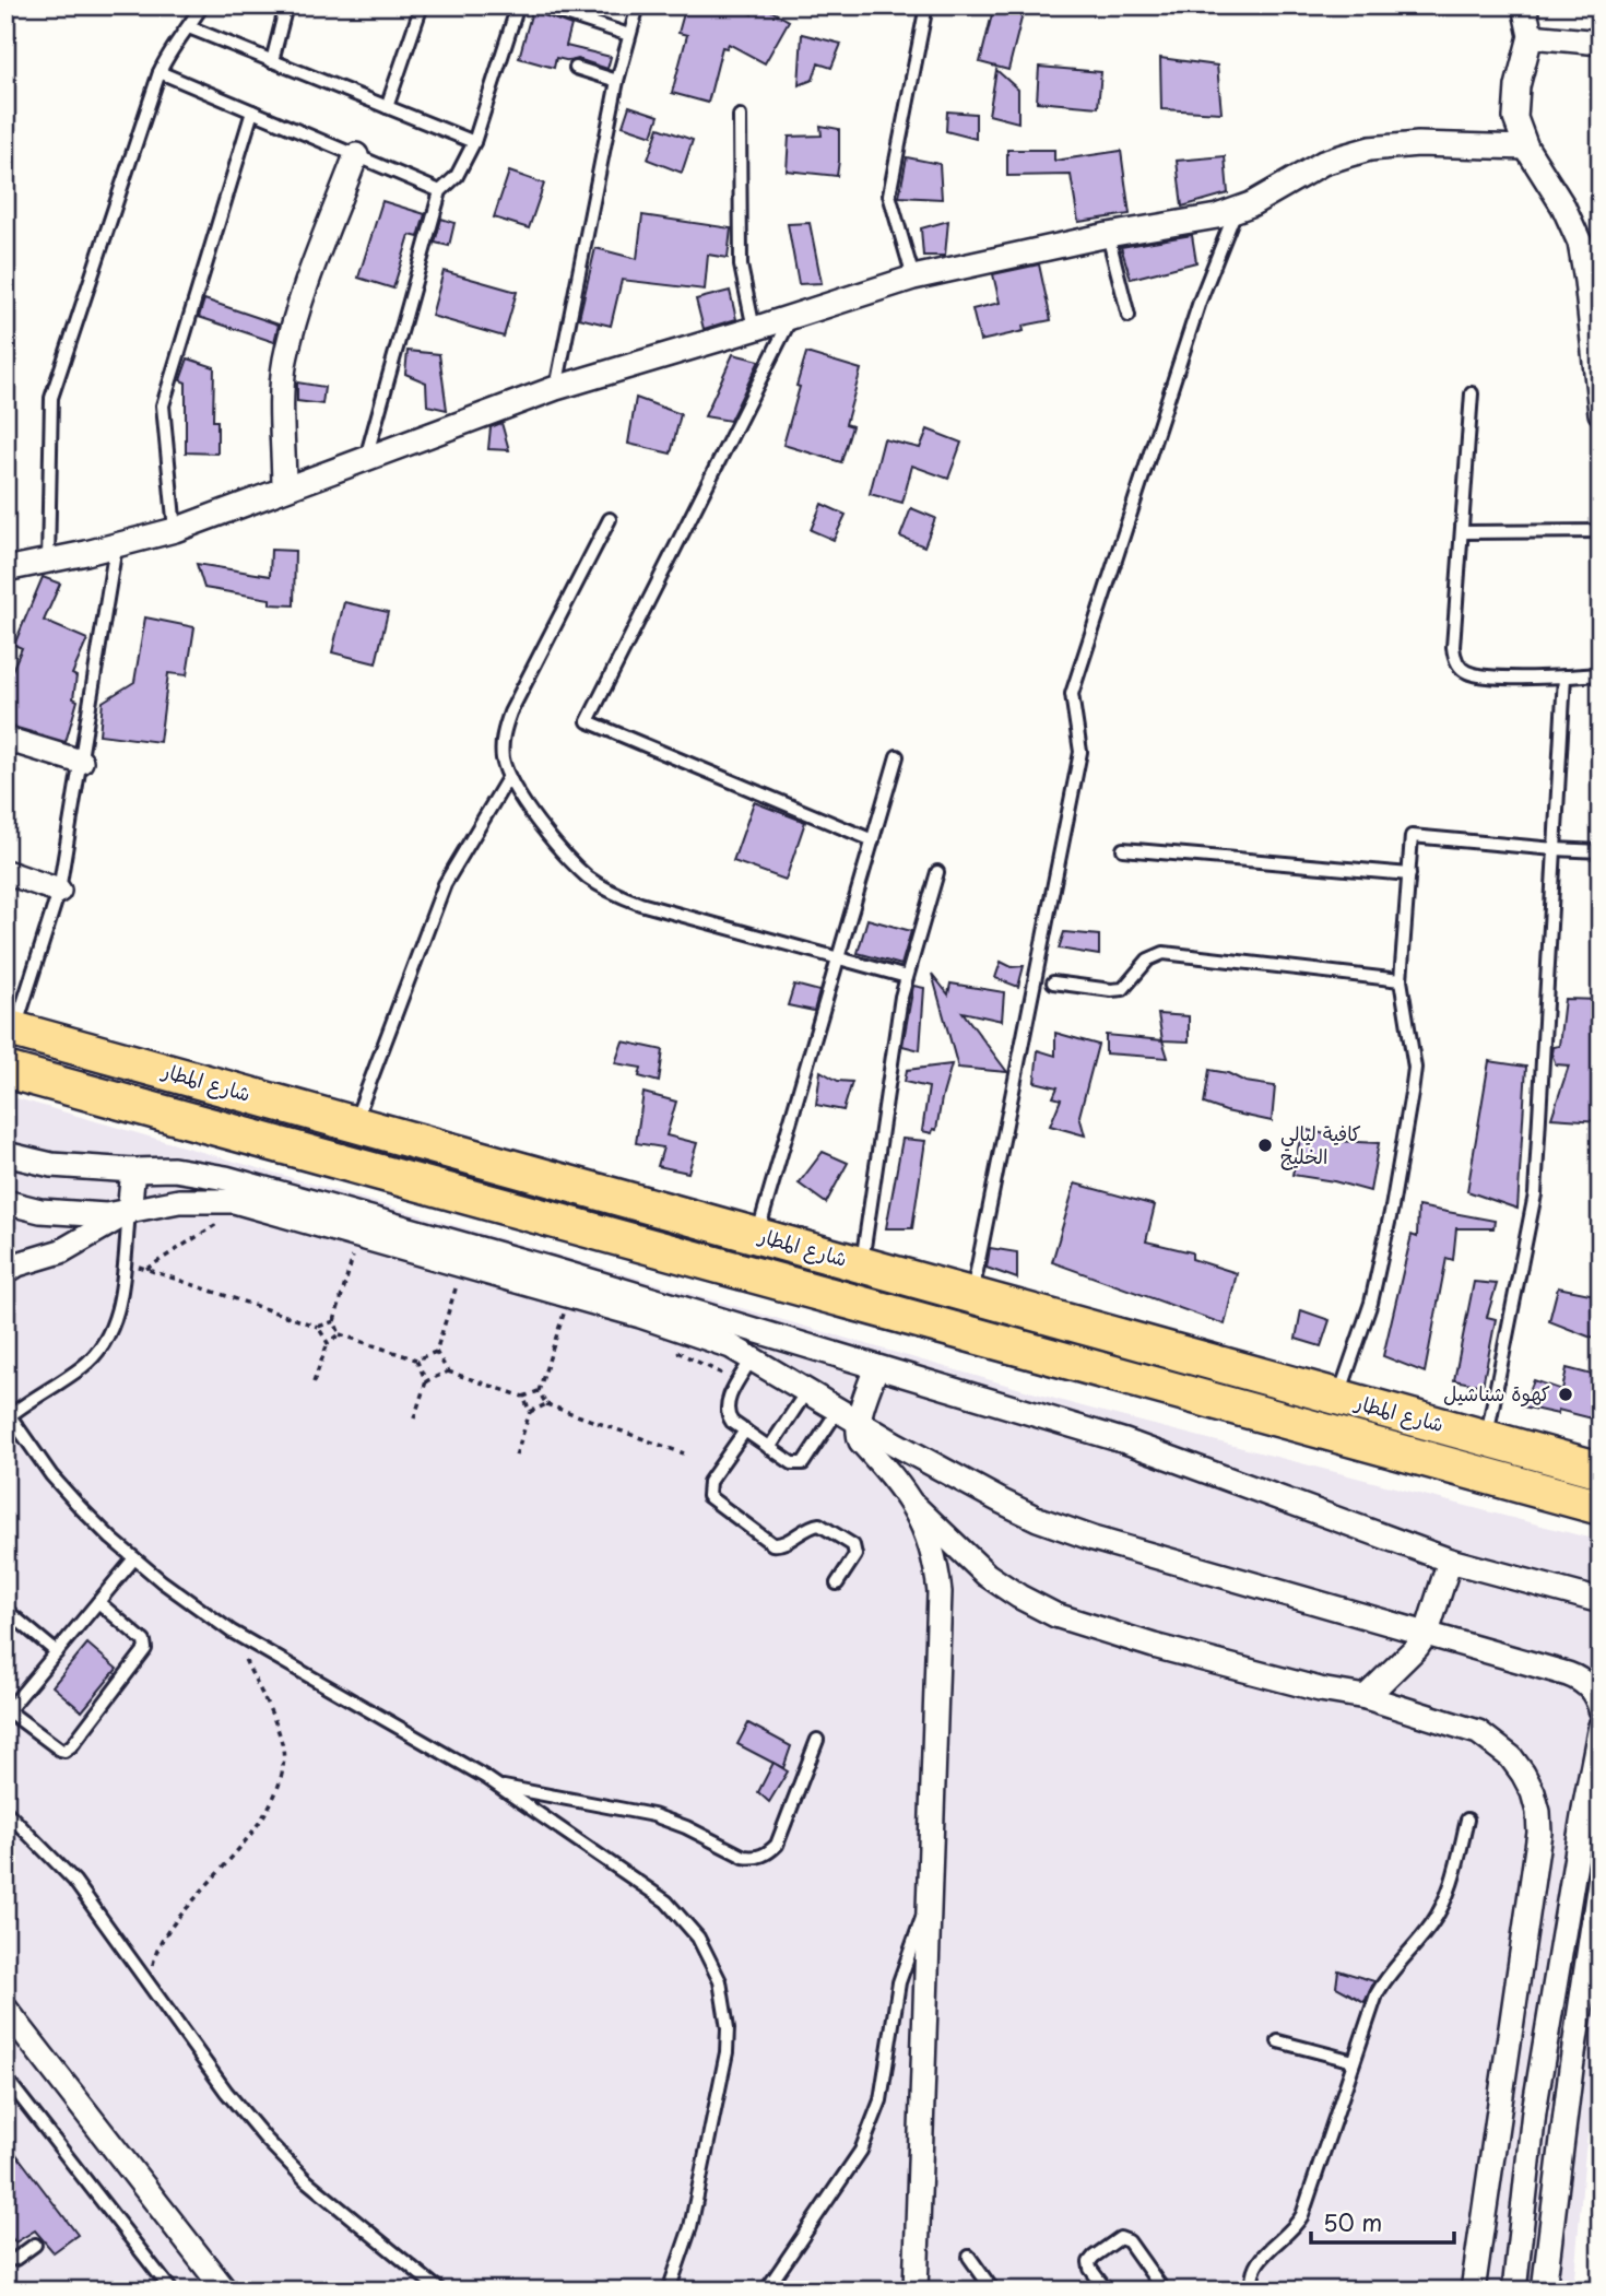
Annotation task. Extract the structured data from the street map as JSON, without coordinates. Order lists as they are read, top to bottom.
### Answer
{
  "streets": {
    "main road": ["شارع المطار"]
  },
  "places": ["كافية ليالي الخليج", "كهوة شناشيل"],
  "scale_bar": "50 m"
}
